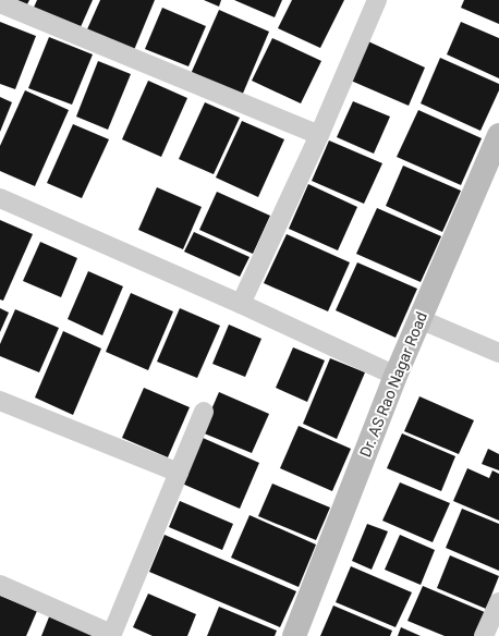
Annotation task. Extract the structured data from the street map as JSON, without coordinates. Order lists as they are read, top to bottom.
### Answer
{
  "streets": {
    "street": ["Dr. AS Rao Nagar Road"]
  }
}
